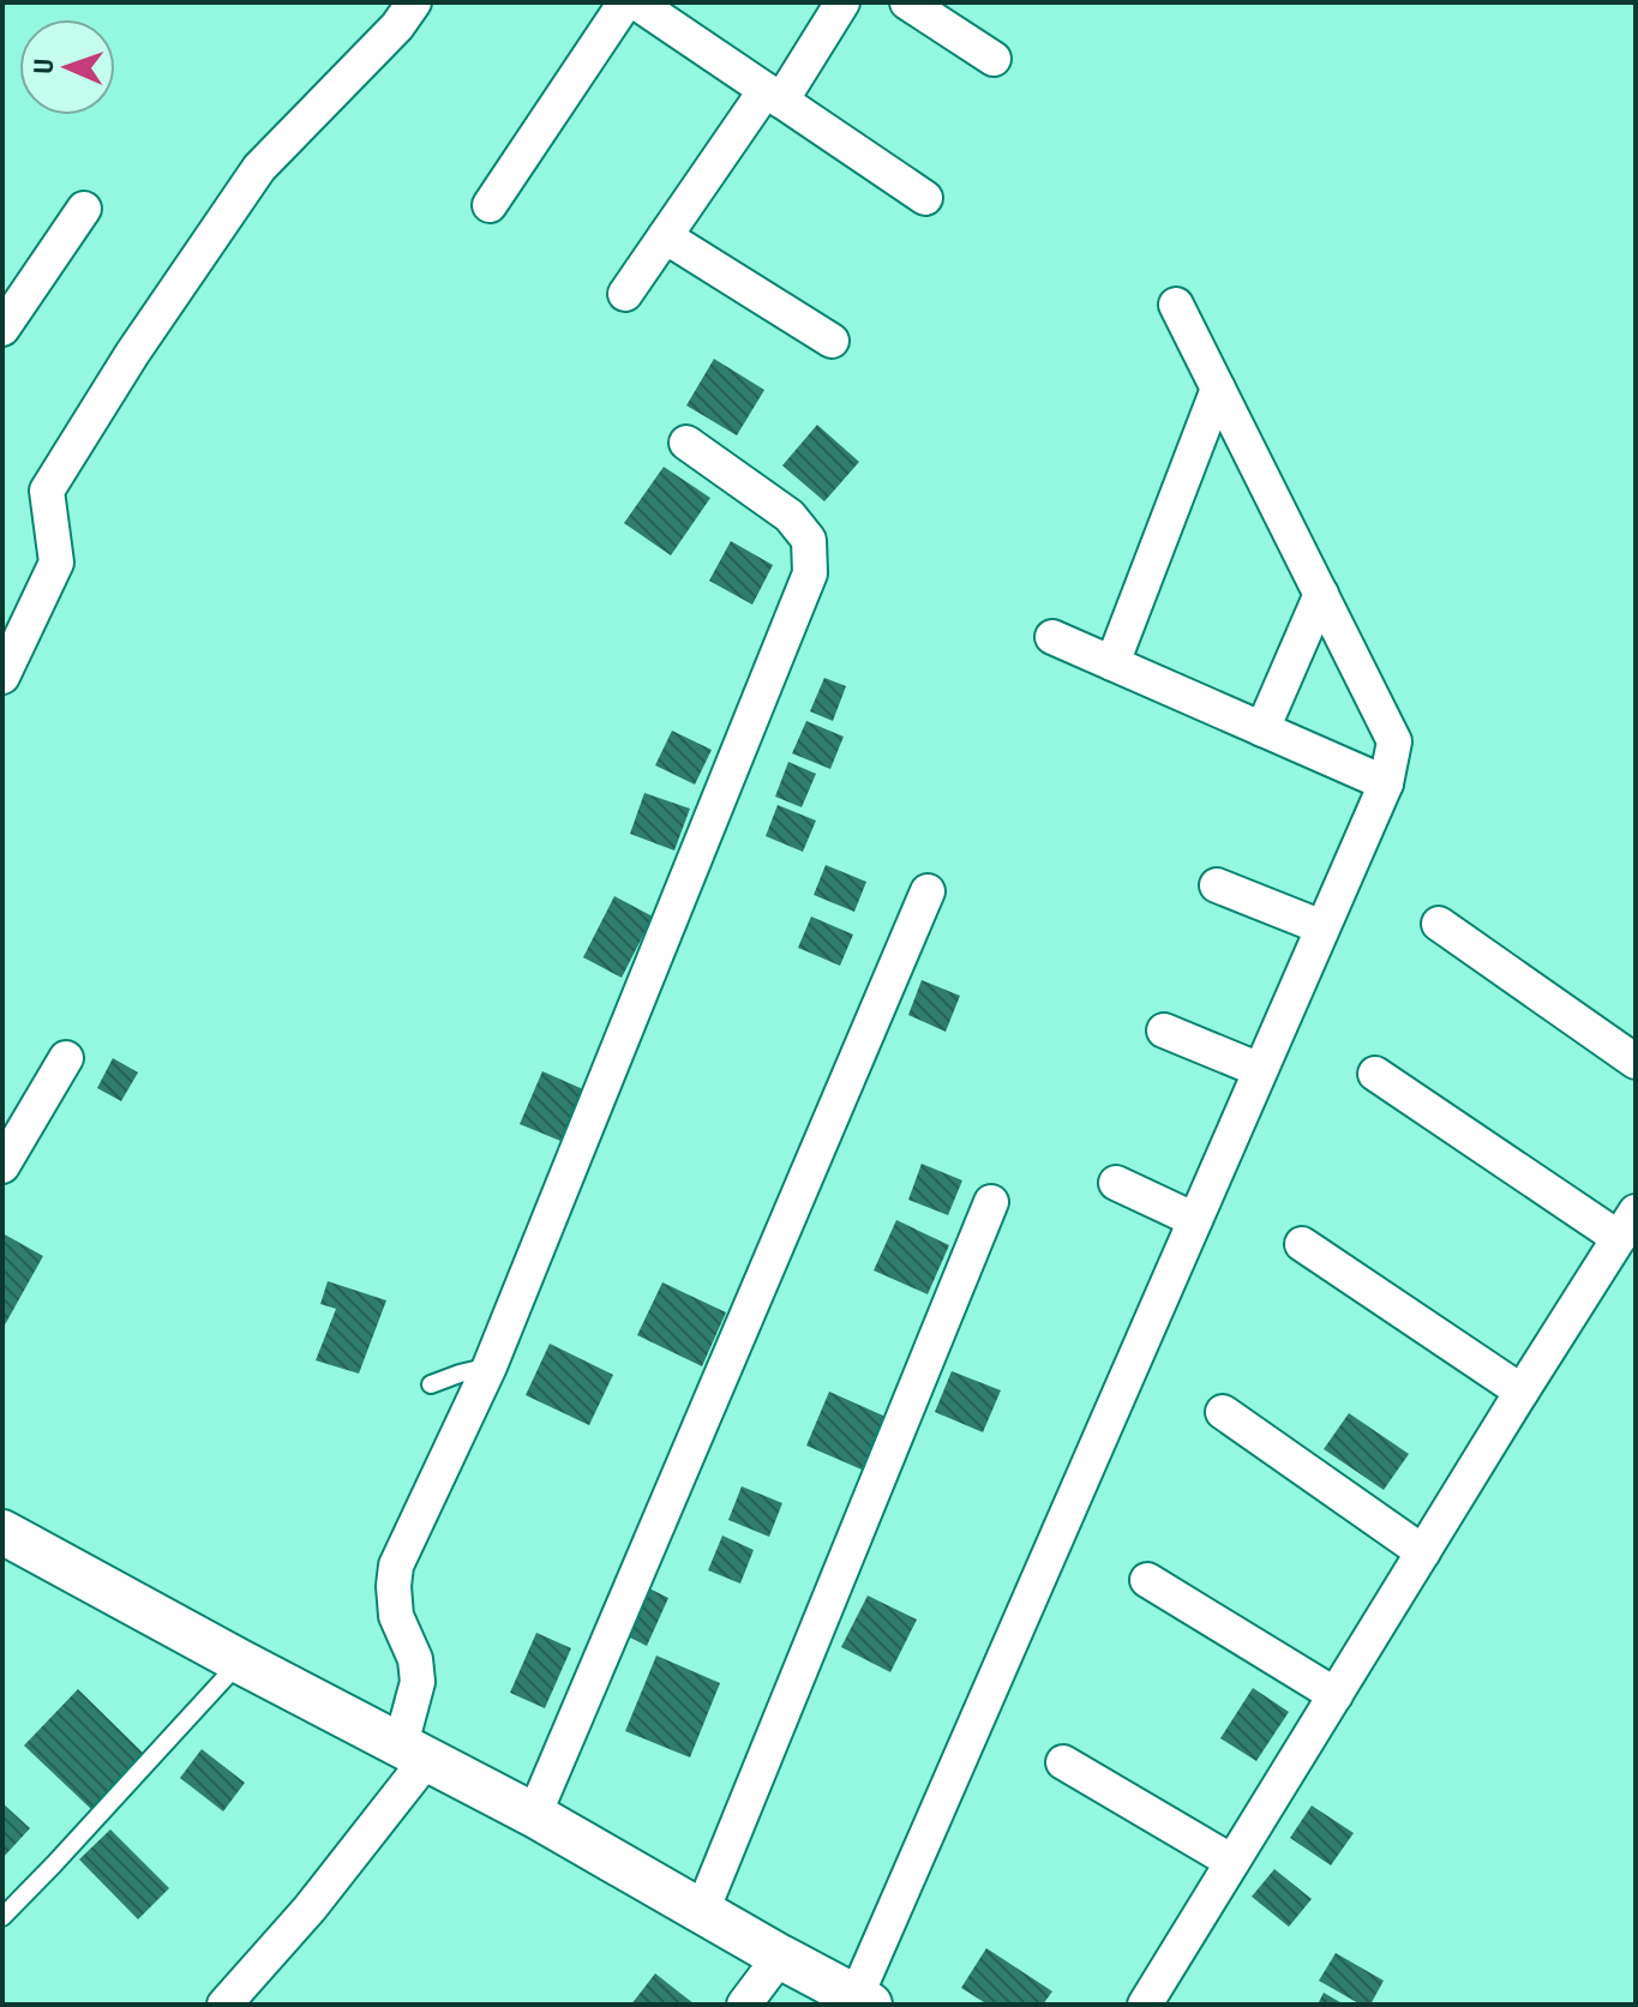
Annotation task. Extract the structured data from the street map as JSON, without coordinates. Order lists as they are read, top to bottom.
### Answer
{
  "north": "left"
}
